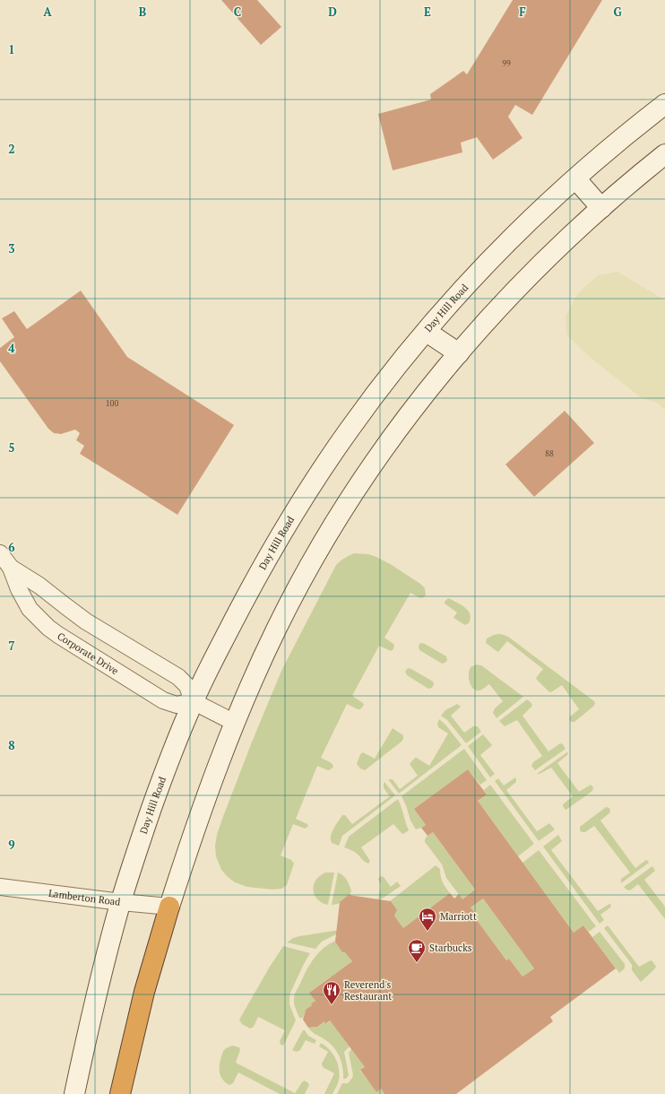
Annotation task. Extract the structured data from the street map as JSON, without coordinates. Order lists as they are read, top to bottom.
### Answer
{
  "streets": {
    "main road": ["Day Hill Road"],
    "street": ["Corporate Drive", "Lamberton Road"]
  },
  "crossings": [
    ["Day Hill Road", "Corporate Drive"],
    ["Day Hill Road", "Lamberton Road"]
  ],
  "places": {
    "hotel": ["Marriott"],
    "cafe": ["Starbucks"],
    "restaurant": ["Reverend's Restaurant"]
  },
  "house_numbers": ["99", "100", "88"],
  "grid": {
    "columns": [
      "A",
      "B",
      "C",
      "D",
      "E",
      "F",
      "G"
    ],
    "rows": [
      "1",
      "2",
      "3",
      "4",
      "5",
      "6",
      "7",
      "8",
      "9"
    ]
  }
}
